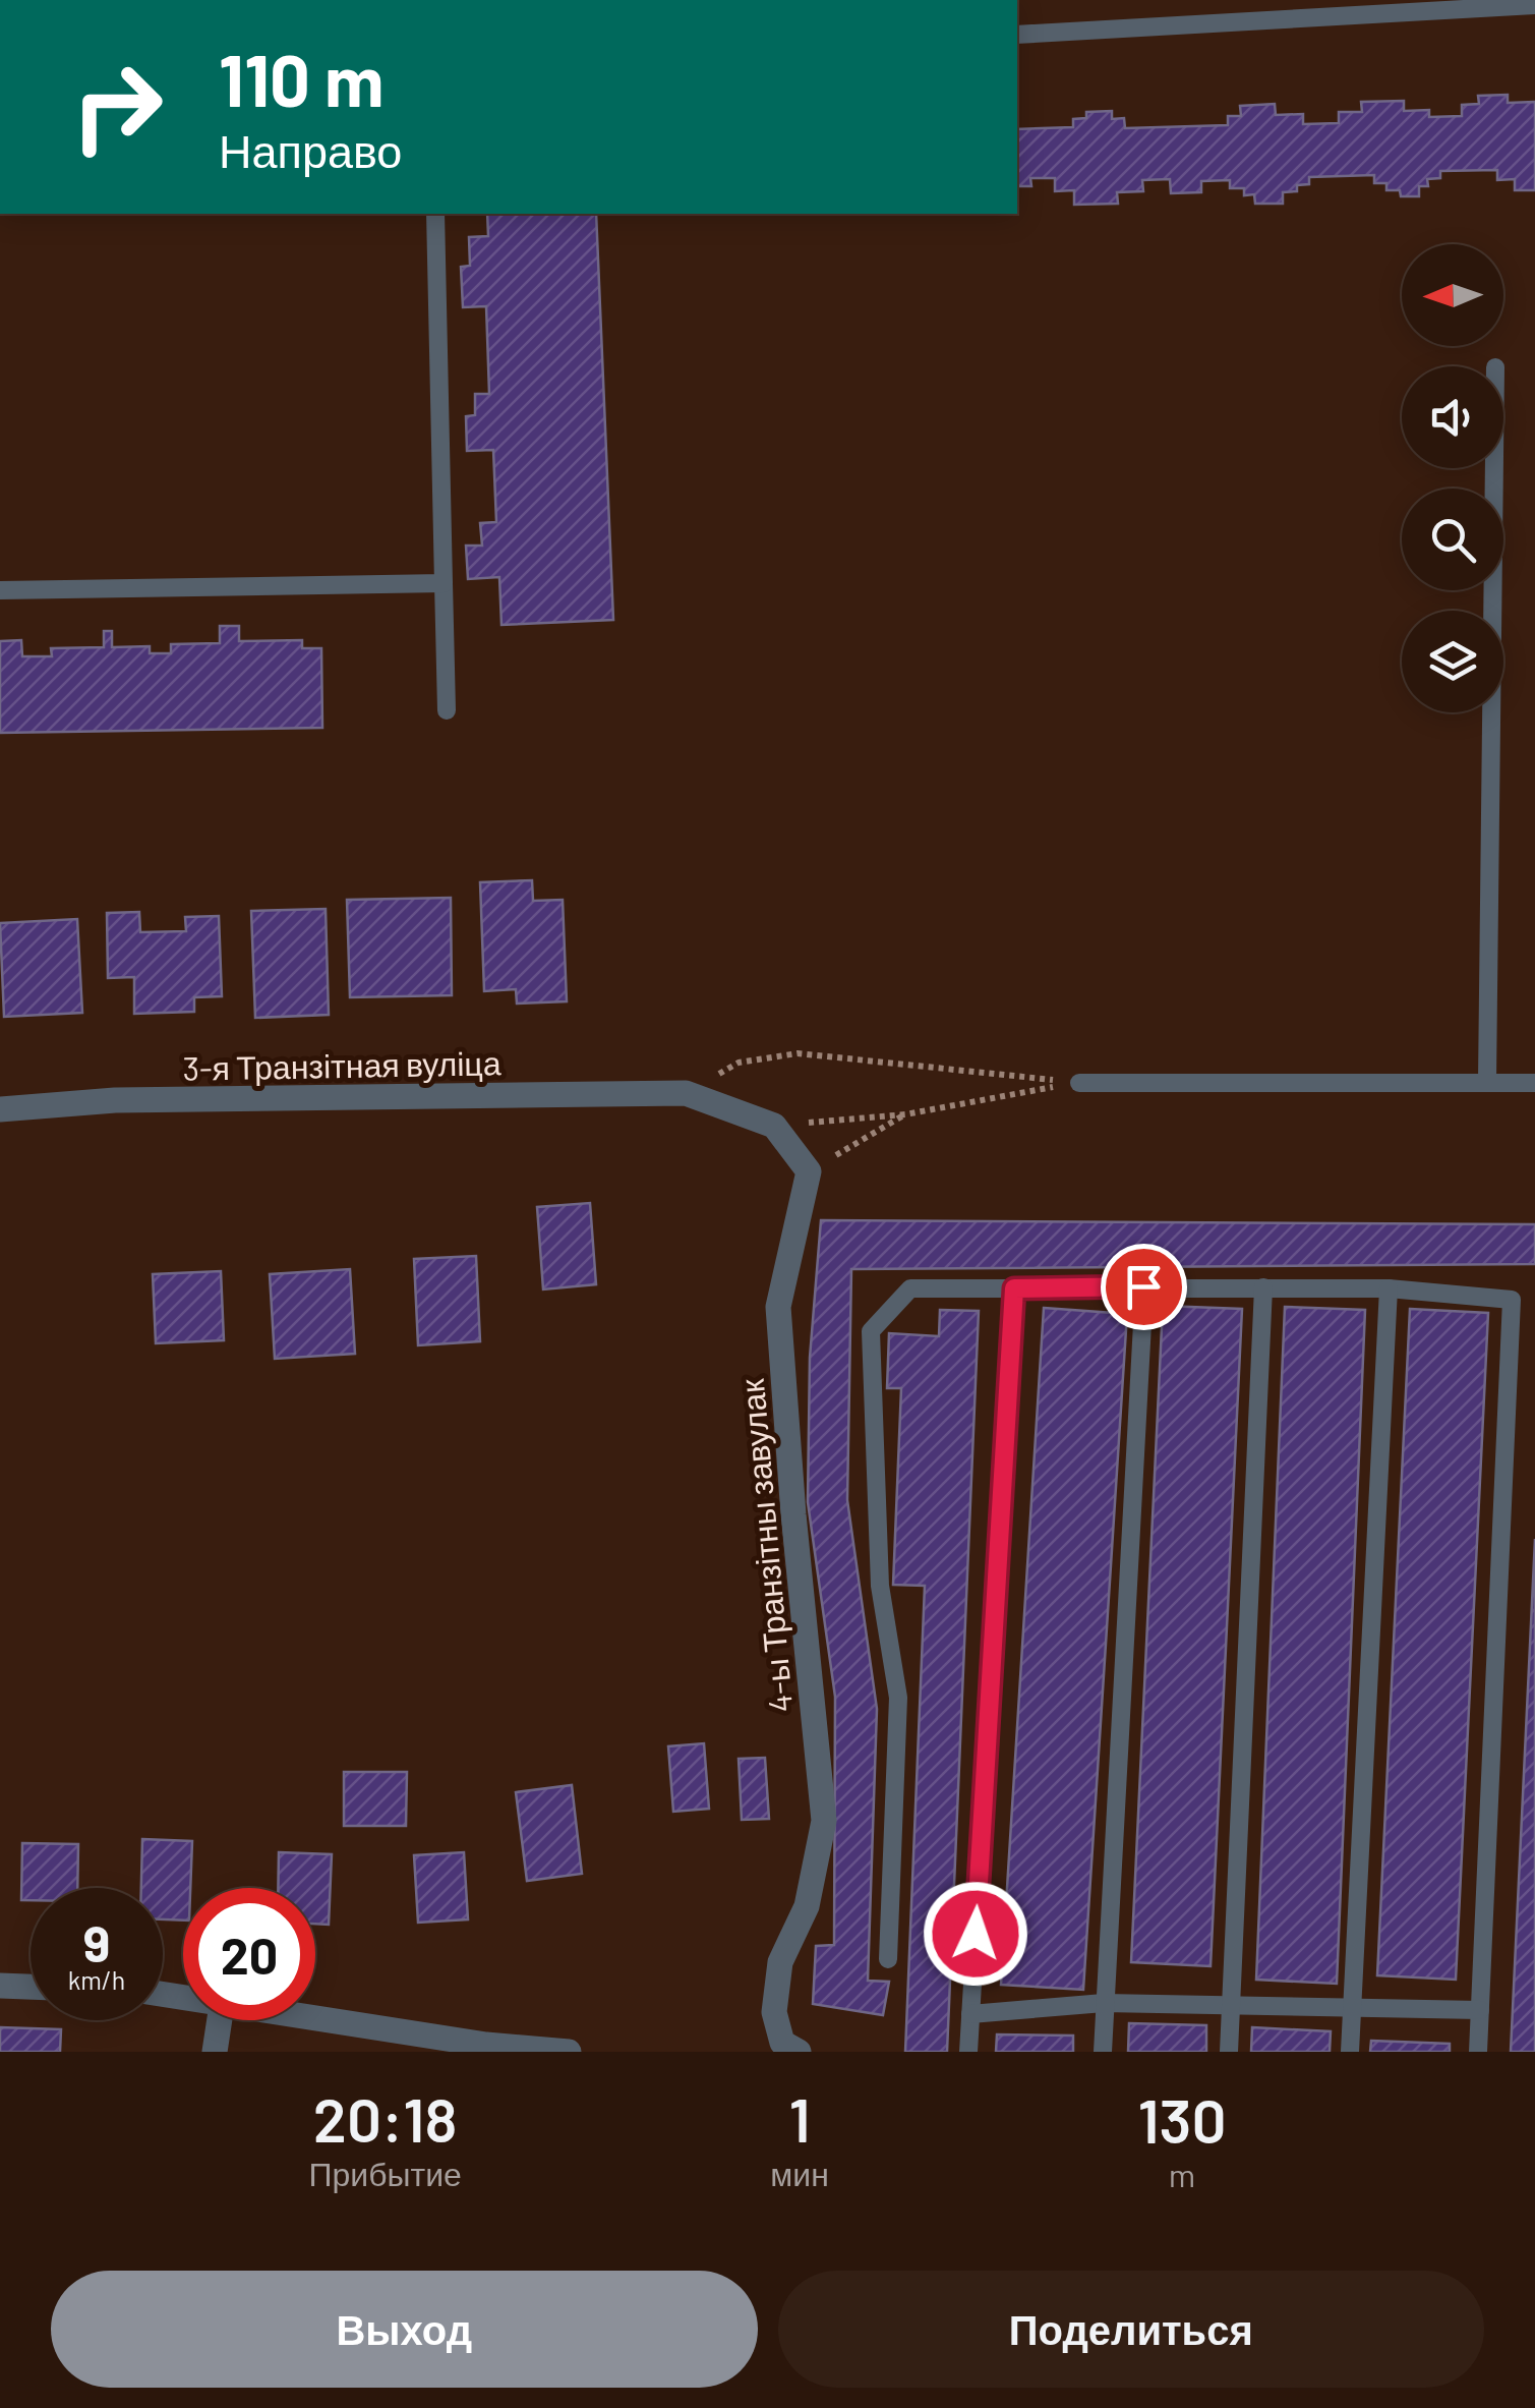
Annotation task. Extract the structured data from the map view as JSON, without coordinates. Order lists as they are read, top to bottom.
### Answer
{
  "streets": {
    "street": ["3-я Транзітная вуліца", "4-ы Транзітны завулак"]
  },
  "north": "left",
  "page": {
    "turn": ["110 m", "Направо"],
    "speed": "9 km/h",
    "limit": "20",
    "eta": [
      "20:18",
      "Прибытие",
      "1",
      "мин",
      "130",
      "m"
    ],
    "buttons": ["Выход", "Поделиться"]
  }
}
